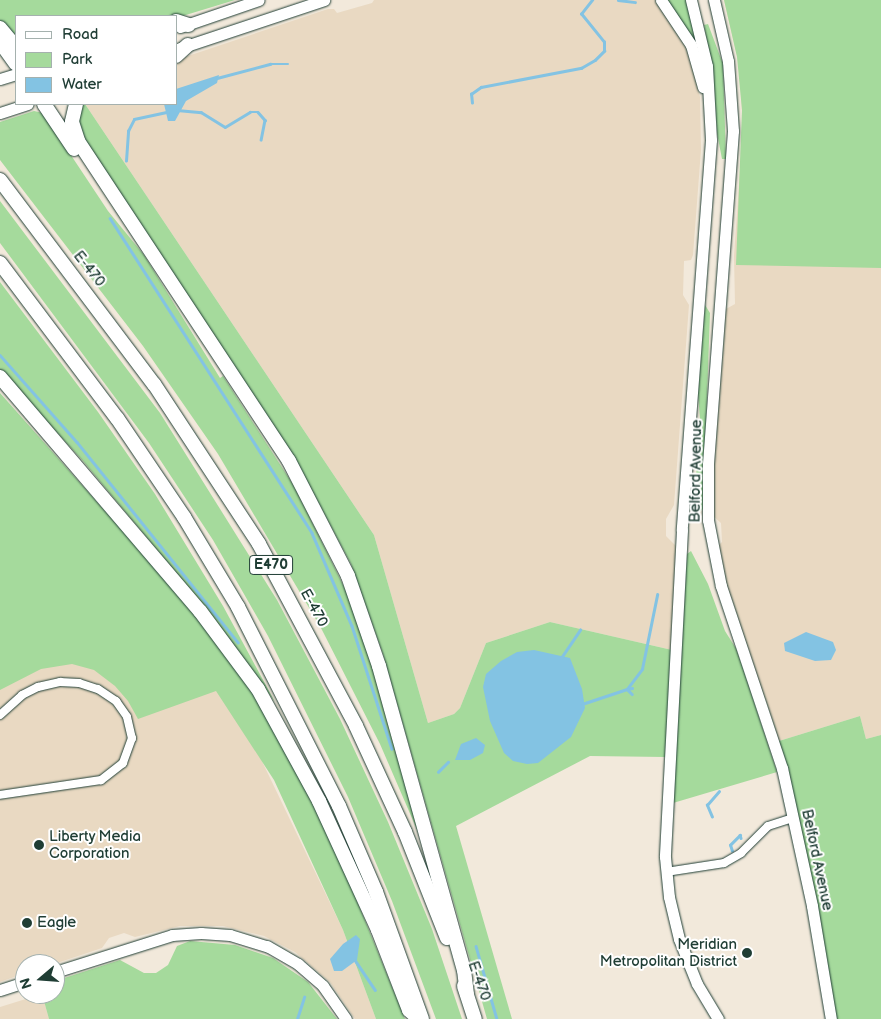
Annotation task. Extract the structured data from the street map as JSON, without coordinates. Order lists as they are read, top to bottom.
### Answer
{
  "streets": {
    "highway": ["E-470", "E470"],
    "main road": ["Belford Avenue"]
  },
  "places": ["Liberty Media Corporation", "Eagle", "Meridian Metropolitan District"],
  "legend": ["Road", "Park", "Water"],
  "north": "left"
}
